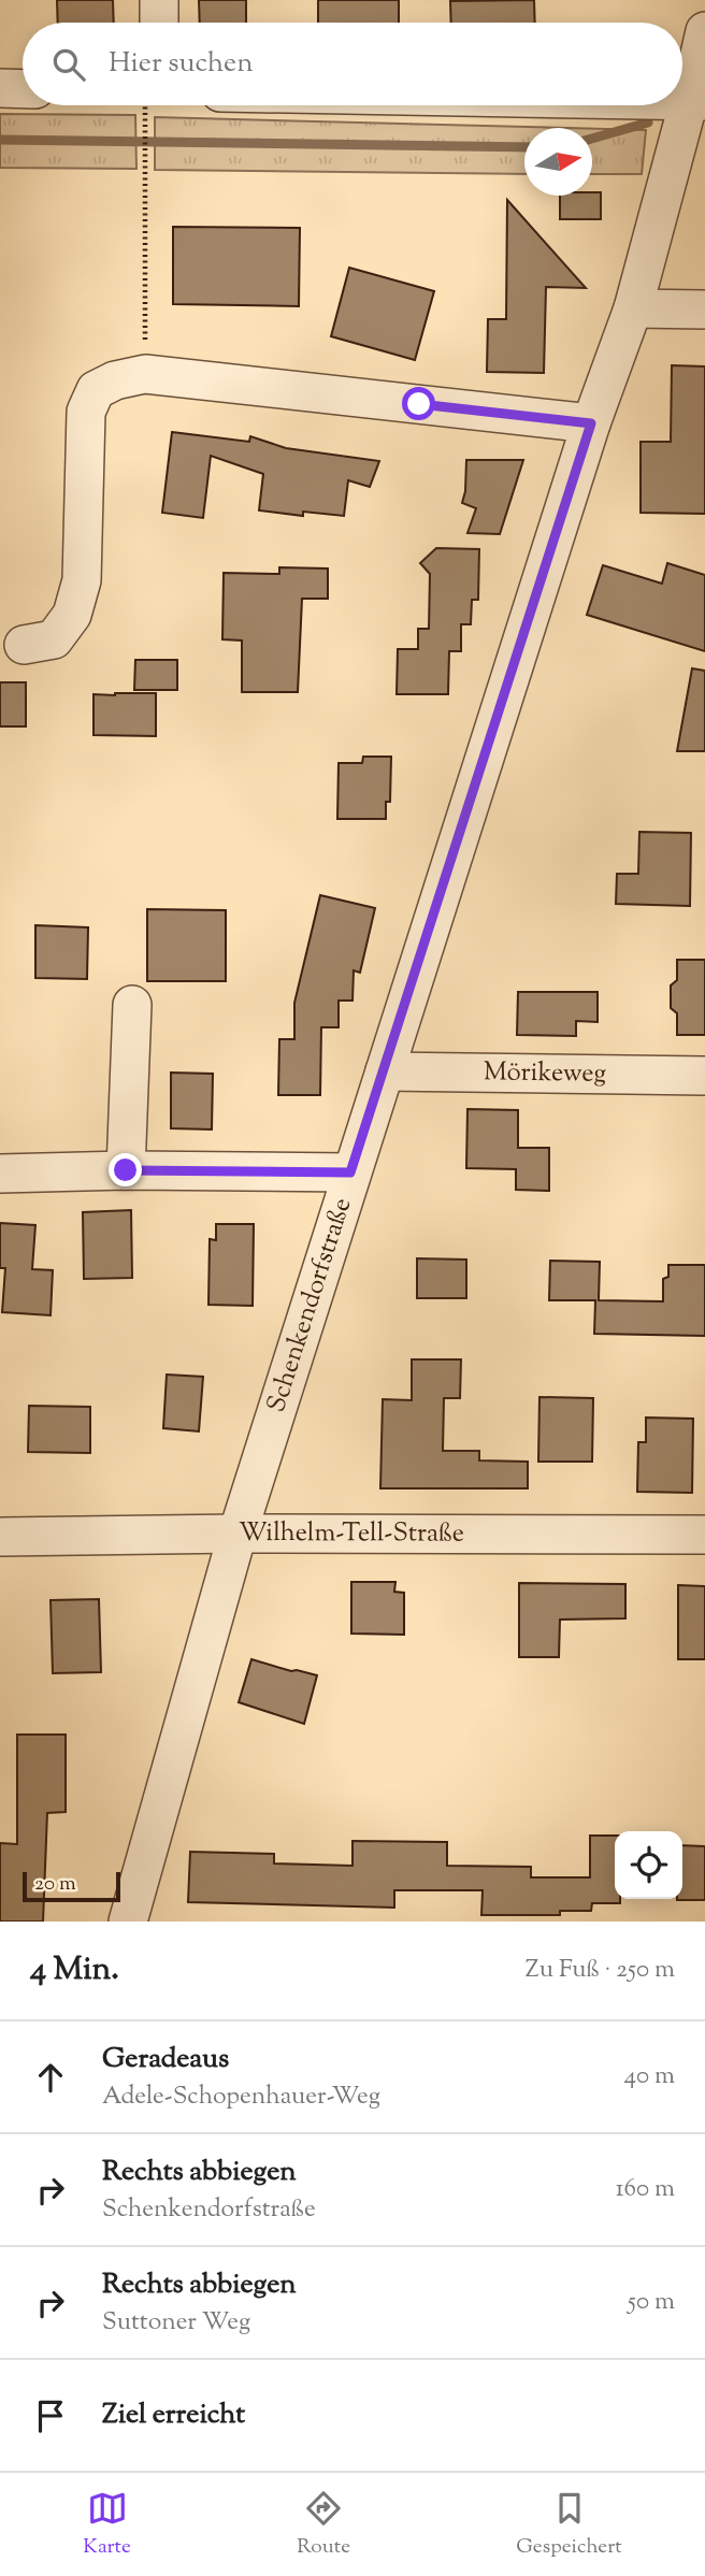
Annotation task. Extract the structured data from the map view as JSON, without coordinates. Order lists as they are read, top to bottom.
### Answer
{
  "streets": {
    "street": ["Mörikeweg", "Schenkendorfstraße", "Wilhelm-Tell-Straße"]
  },
  "crossings": [
    ["Mörikeweg", "Schenkendorfstraße"],
    ["Schenkendorfstraße", "Wilhelm-Tell-Straße"]
  ],
  "scale_bar": "20 m",
  "north": "right",
  "page": {
    "search": "Hier suchen",
    "scale": "20 m",
    "heading": ["4 Min.", "Zu Fuß · 250 m"],
    "list": [
      ["Geradeaus", "Adele-Schopenhauer-Weg", "40 m"],
      ["Rechts abbiegen", "Schenkendorfstraße", "160 m"],
      ["Rechts abbiegen", "Suttoner Weg", "50 m"],
      "Ziel erreicht"
    ],
    "nav": ["Karte", "Route", "Gespeichert"]
  }
}
